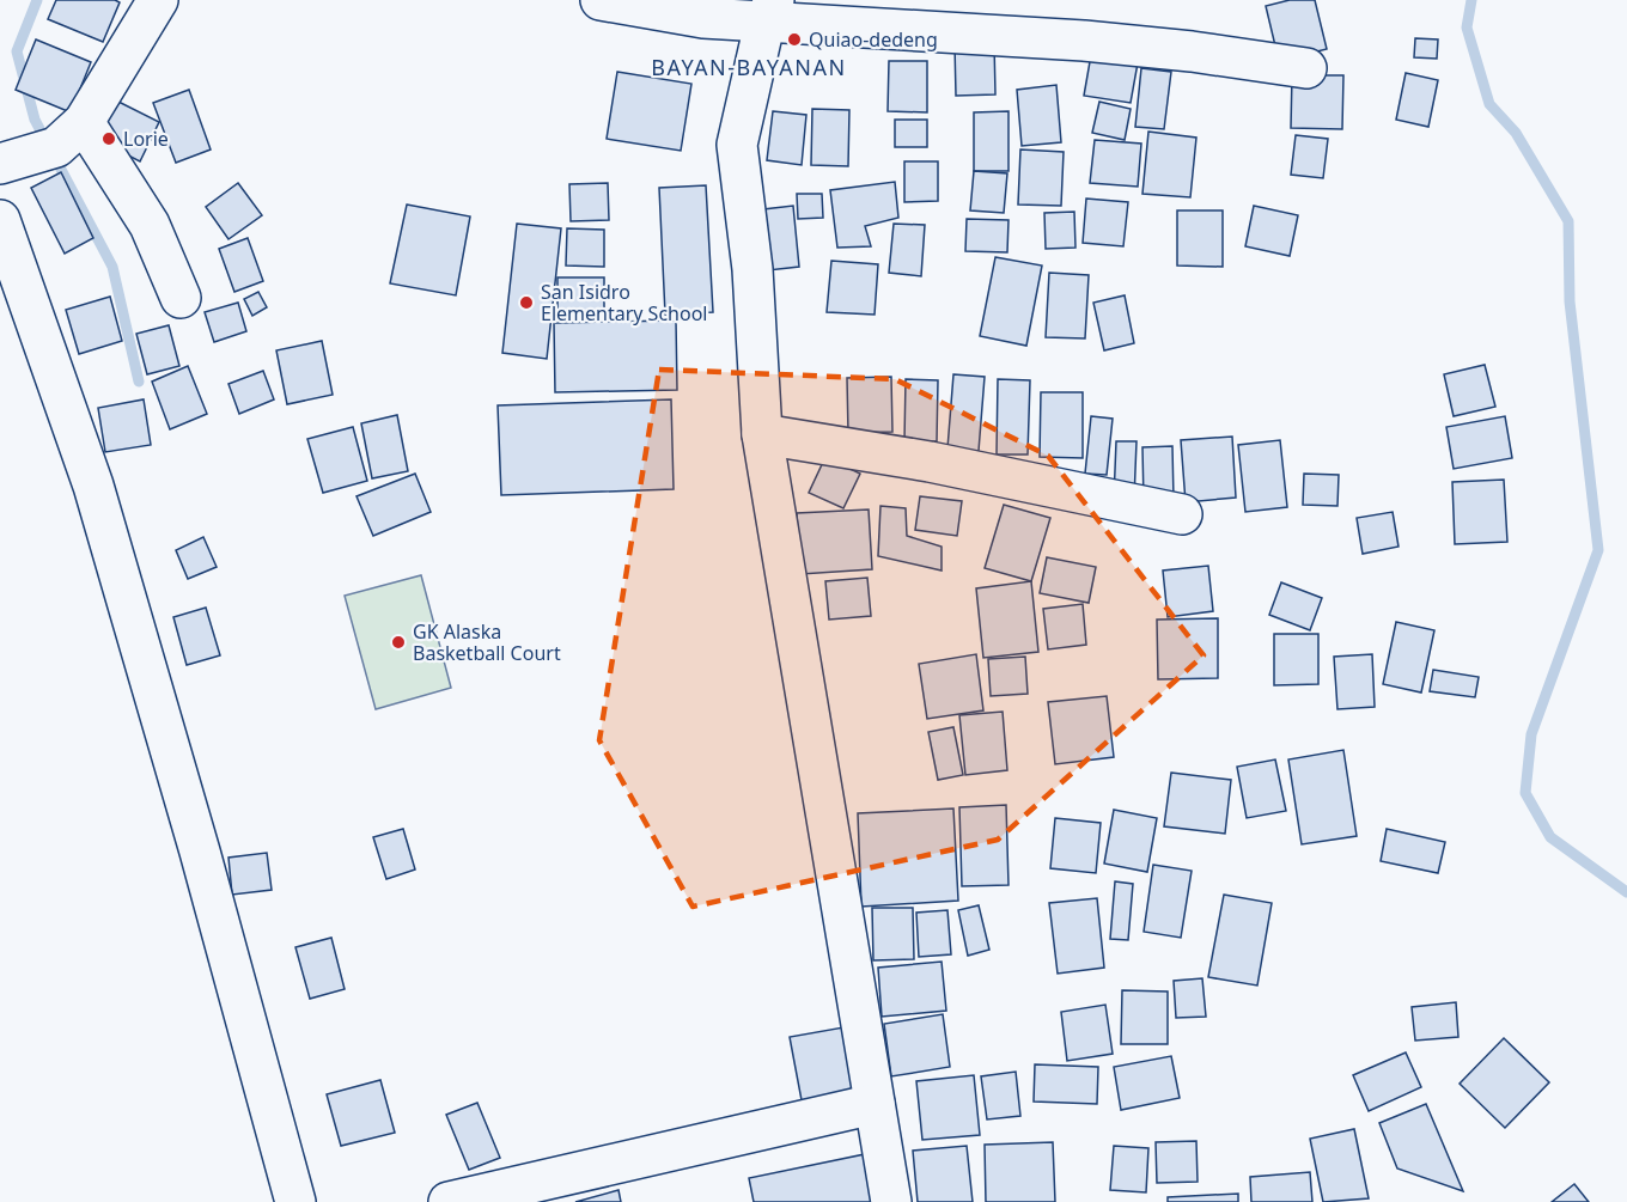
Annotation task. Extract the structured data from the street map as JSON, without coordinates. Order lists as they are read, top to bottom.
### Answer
{
  "districts": ["BAYAN-BAYANAN"],
  "places": [
    "Quiao-dedeng",
    "Lorie",
    "San Isidro Elementary School",
    "GK Alaska Basketball Court"
  ]
}
